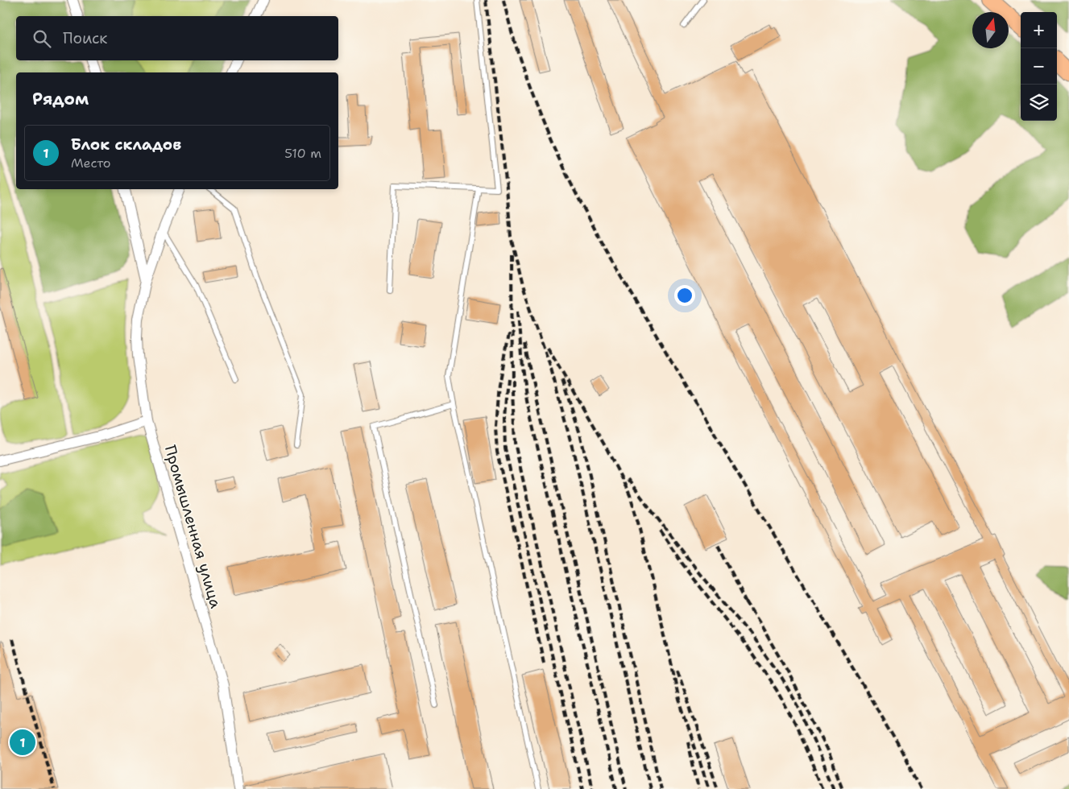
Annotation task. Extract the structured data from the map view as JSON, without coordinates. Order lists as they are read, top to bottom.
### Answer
{
  "streets": {
    "street": ["Промышленная улица"]
  },
  "north": "top",
  "page": {
    "map_buttons": ["+", "−"],
    "search": "Поиск",
    "heading": "Рядом",
    "list": [
      {
        "mark": "1",
        "name": "Блок складов",
        "note": "Место",
        "value": "510 m"
      }
    ],
    "pins": "1"
  }
}
